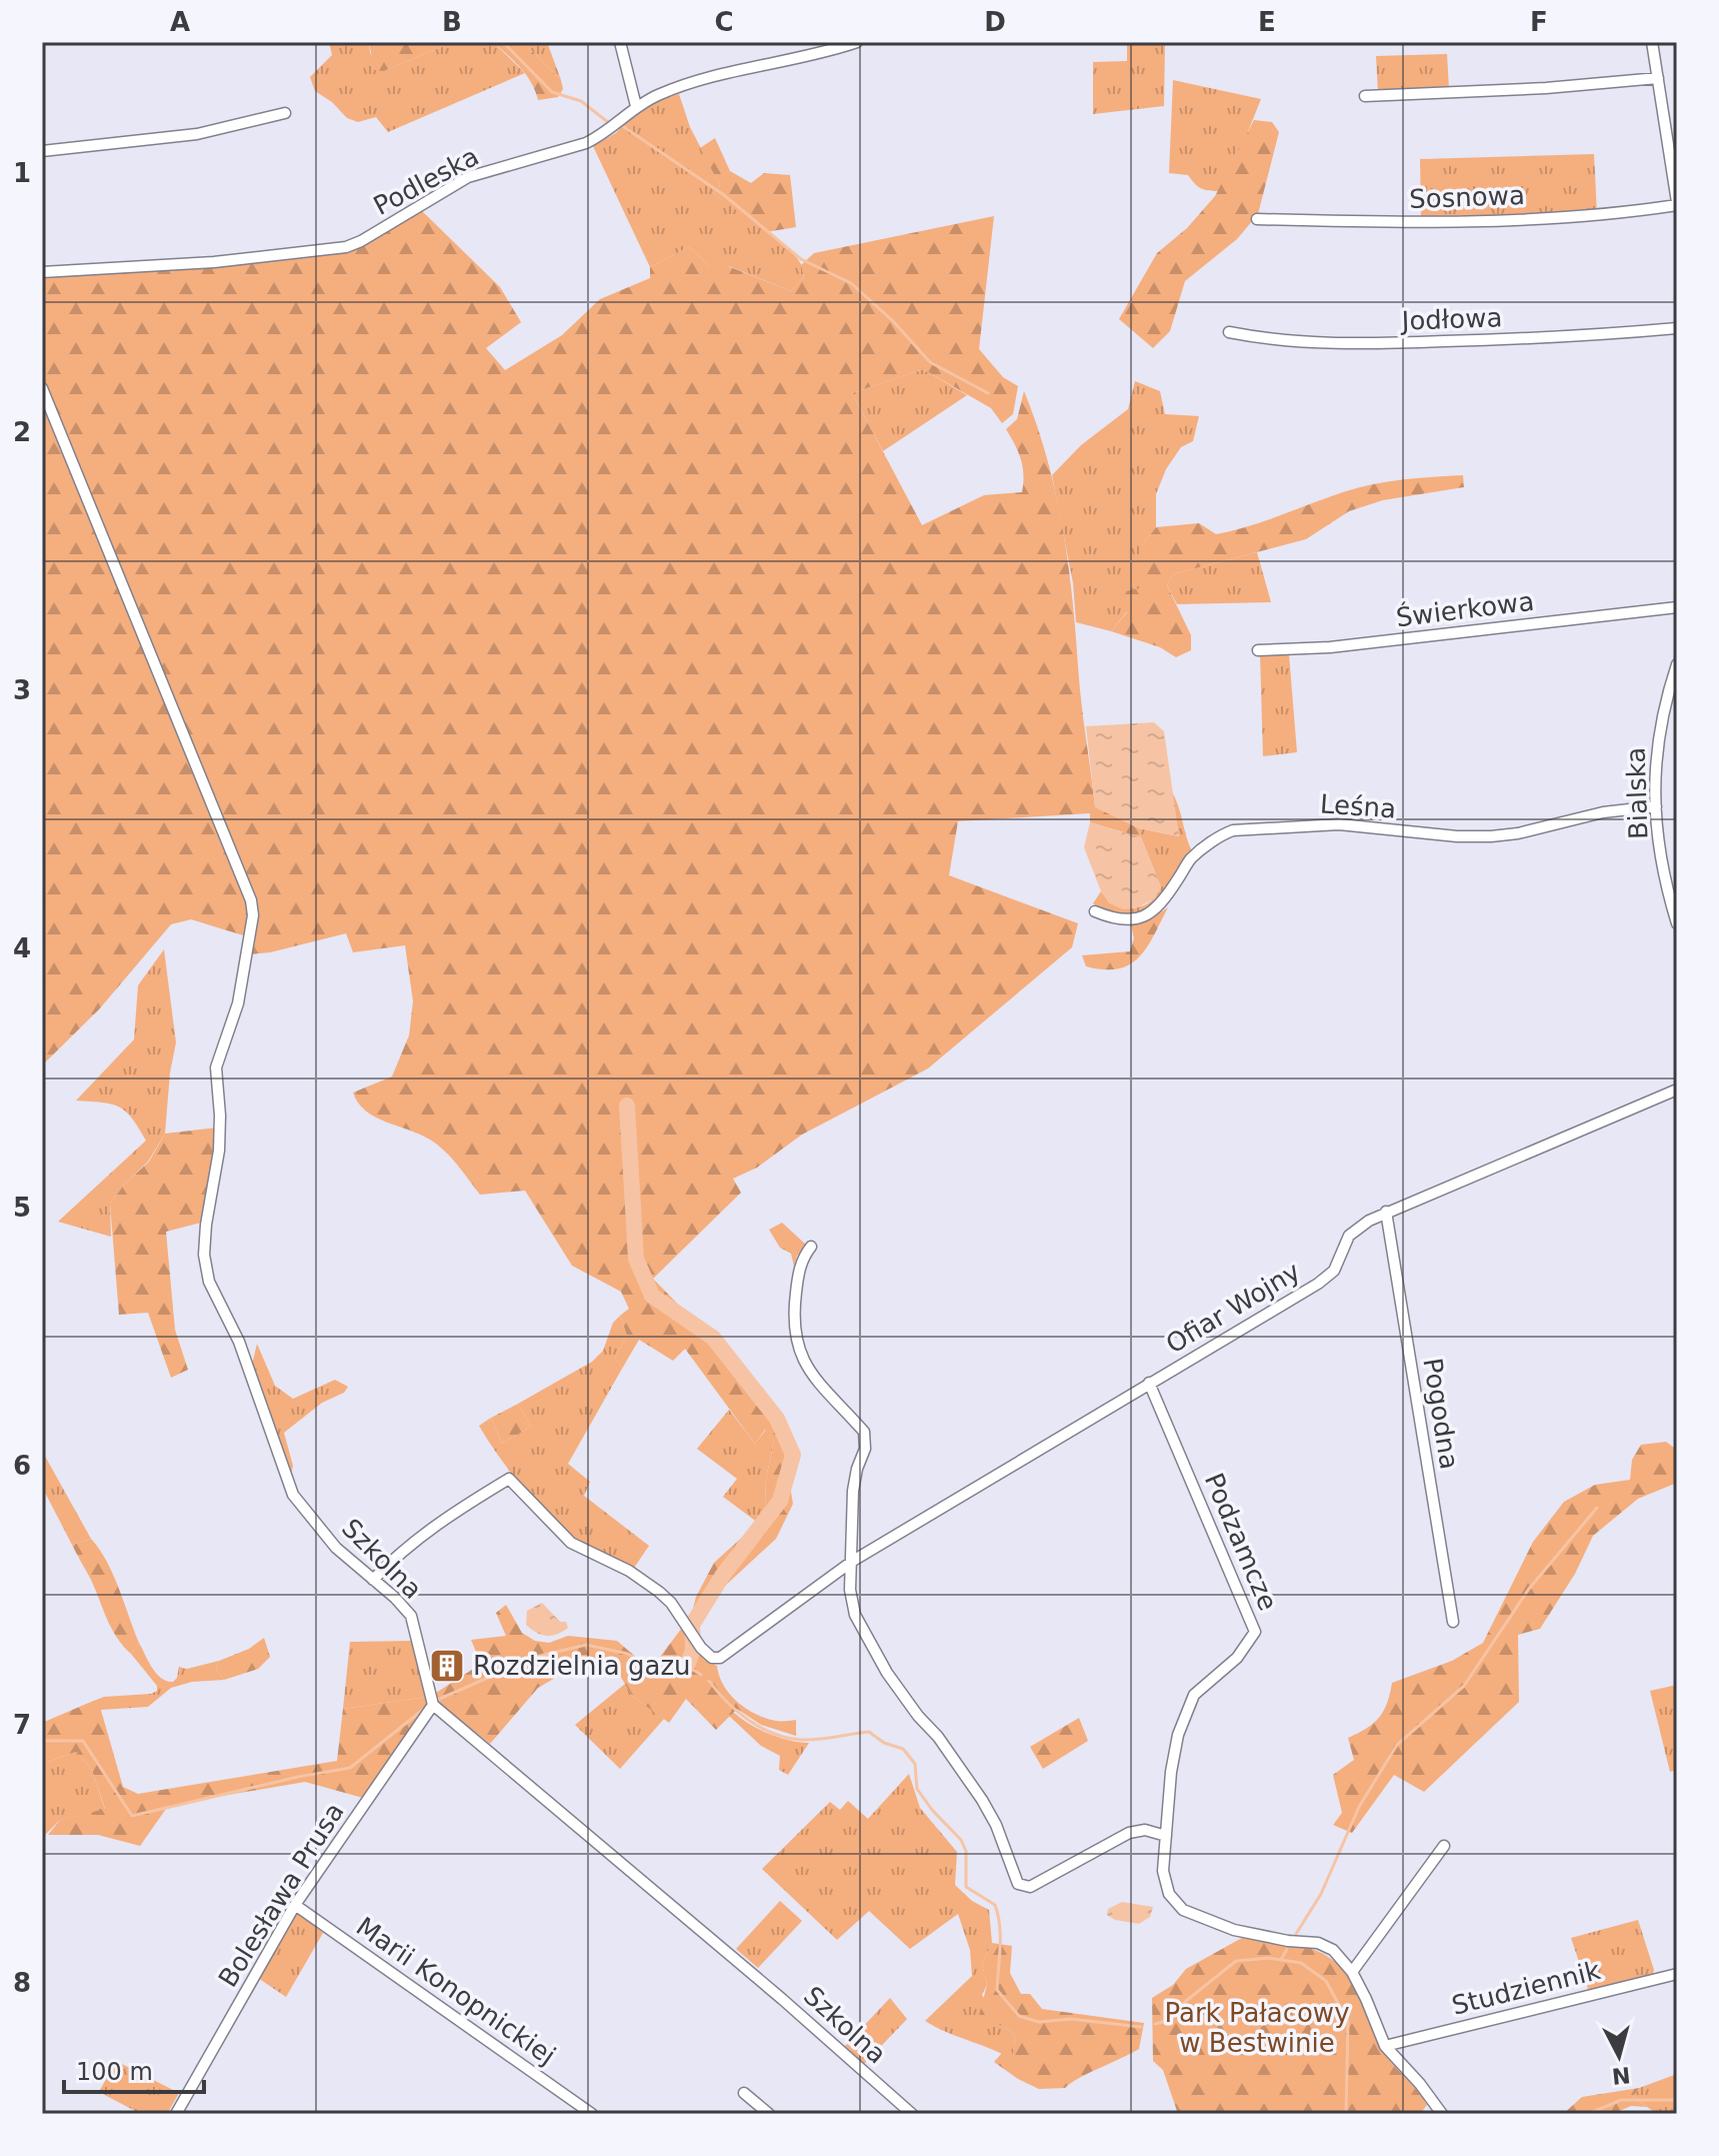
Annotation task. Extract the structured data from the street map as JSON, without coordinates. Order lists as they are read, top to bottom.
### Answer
{
  "streets": {
    "street": [
      "Podleska",
      "Sosnowa",
      "Jodłowa",
      "Świerkowa",
      "Bialska",
      "Leśna",
      "Ofiar Wojny",
      "Pogodna",
      "Podzamcze",
      "Szkolna",
      "Bolesława Prusa",
      "Studziennik",
      "Marii Konopnickiej"
    ]
  },
  "crossings": [
    ["Bialska", "Leśna"],
    ["Ofiar Wojny", "Pogodna"],
    ["Ofiar Wojny", "Podzamcze"],
    ["Ofiar Wojny", "Szkolna"],
    ["Podzamcze", "Studziennik"],
    ["Szkolna", "Bolesława Prusa"],
    ["Bolesława Prusa", "Marii Konopnickiej"]
  ],
  "parks": ["Park Pałacowy w Bestwinie"],
  "places": {
    "building": ["Rozdzielnia gazu"]
  },
  "scale_bar": "100 m",
  "north": "bottom",
  "grid": {
    "columns": [
      "A",
      "B",
      "C",
      "D",
      "E",
      "F"
    ],
    "rows": [
      "1",
      "2",
      "3",
      "4",
      "5",
      "6",
      "7",
      "8"
    ]
  }
}
